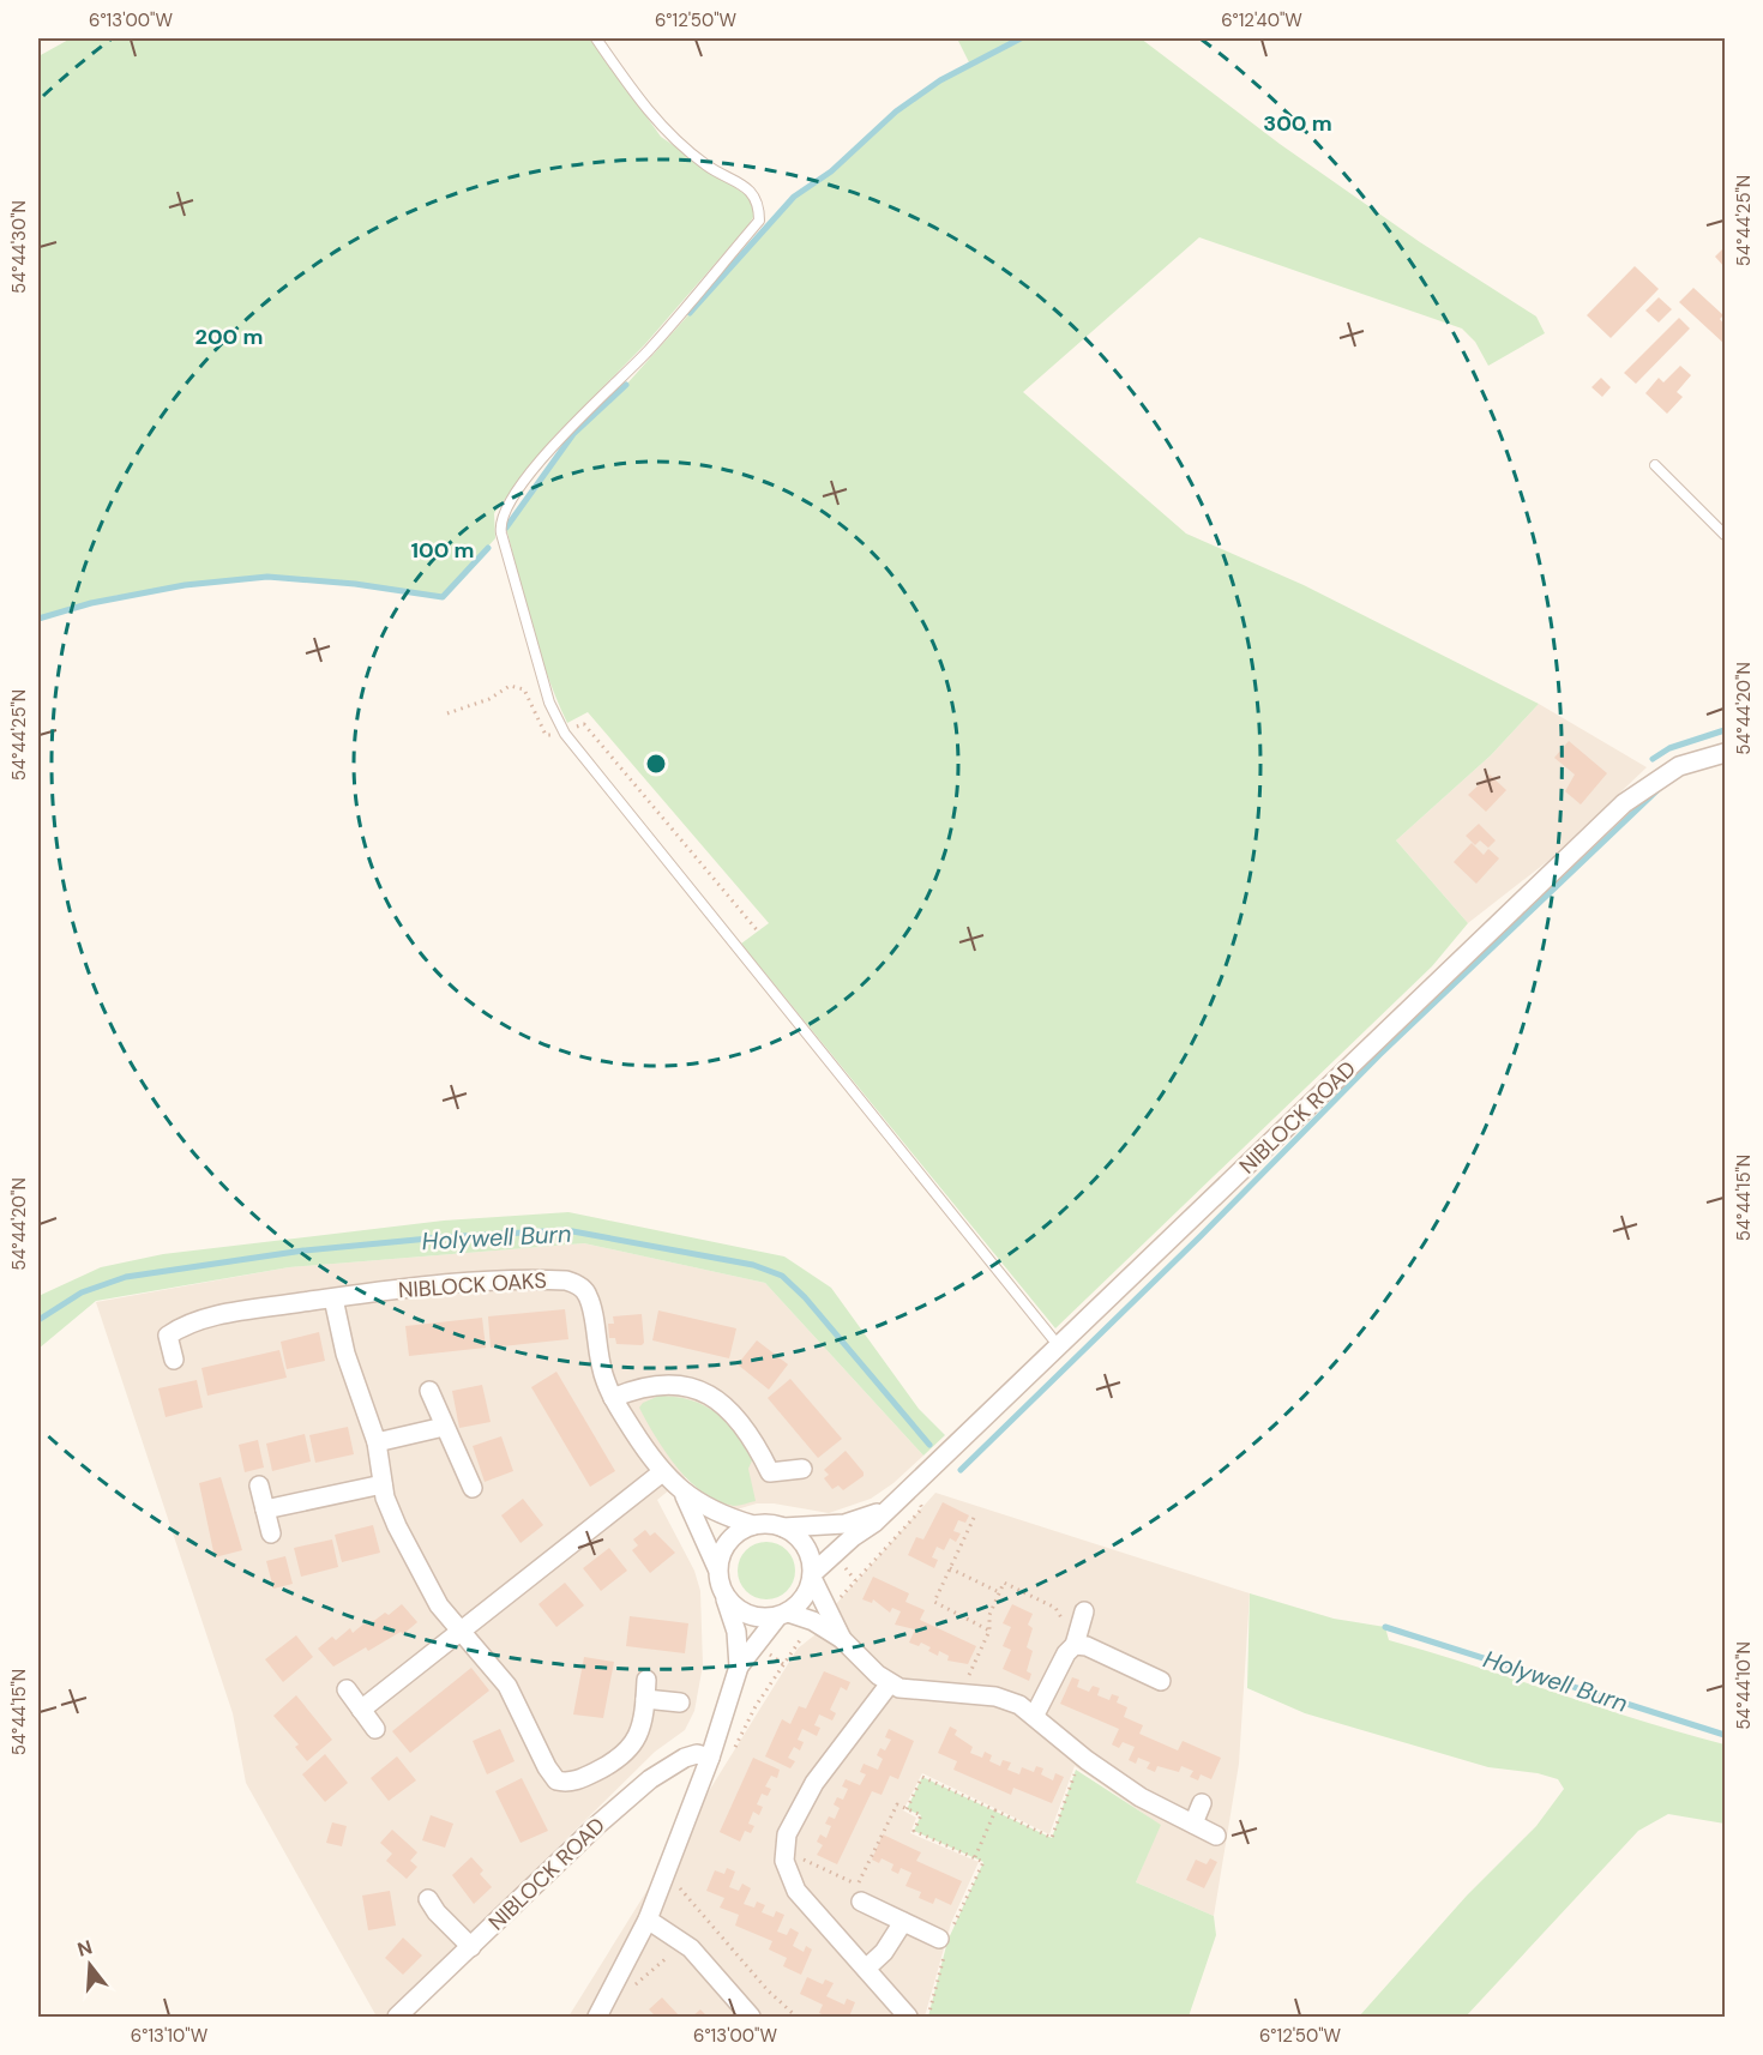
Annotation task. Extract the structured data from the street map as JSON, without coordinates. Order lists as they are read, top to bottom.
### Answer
{
  "streets": {
    "street": ["NIBLOCK ROAD", "NIBLOCK OAKS"]
  },
  "crossings": [
    ["NIBLOCK ROAD", "NIBLOCK OAKS"]
  ],
  "water": ["Holywell Burn"],
  "north": "top",
  "coordinates": [
    "6°13'00\"W",
    "6°12'50\"W",
    "6°12'40\"W",
    "54°44'25\"N",
    "54°44'30\"N",
    "54°44'20\"N",
    "54°44'15\"N",
    "54°44'10\"N",
    "6°13'10\"W"
  ],
  "rings": ["300 m", "200 m", "100 m"]
}
